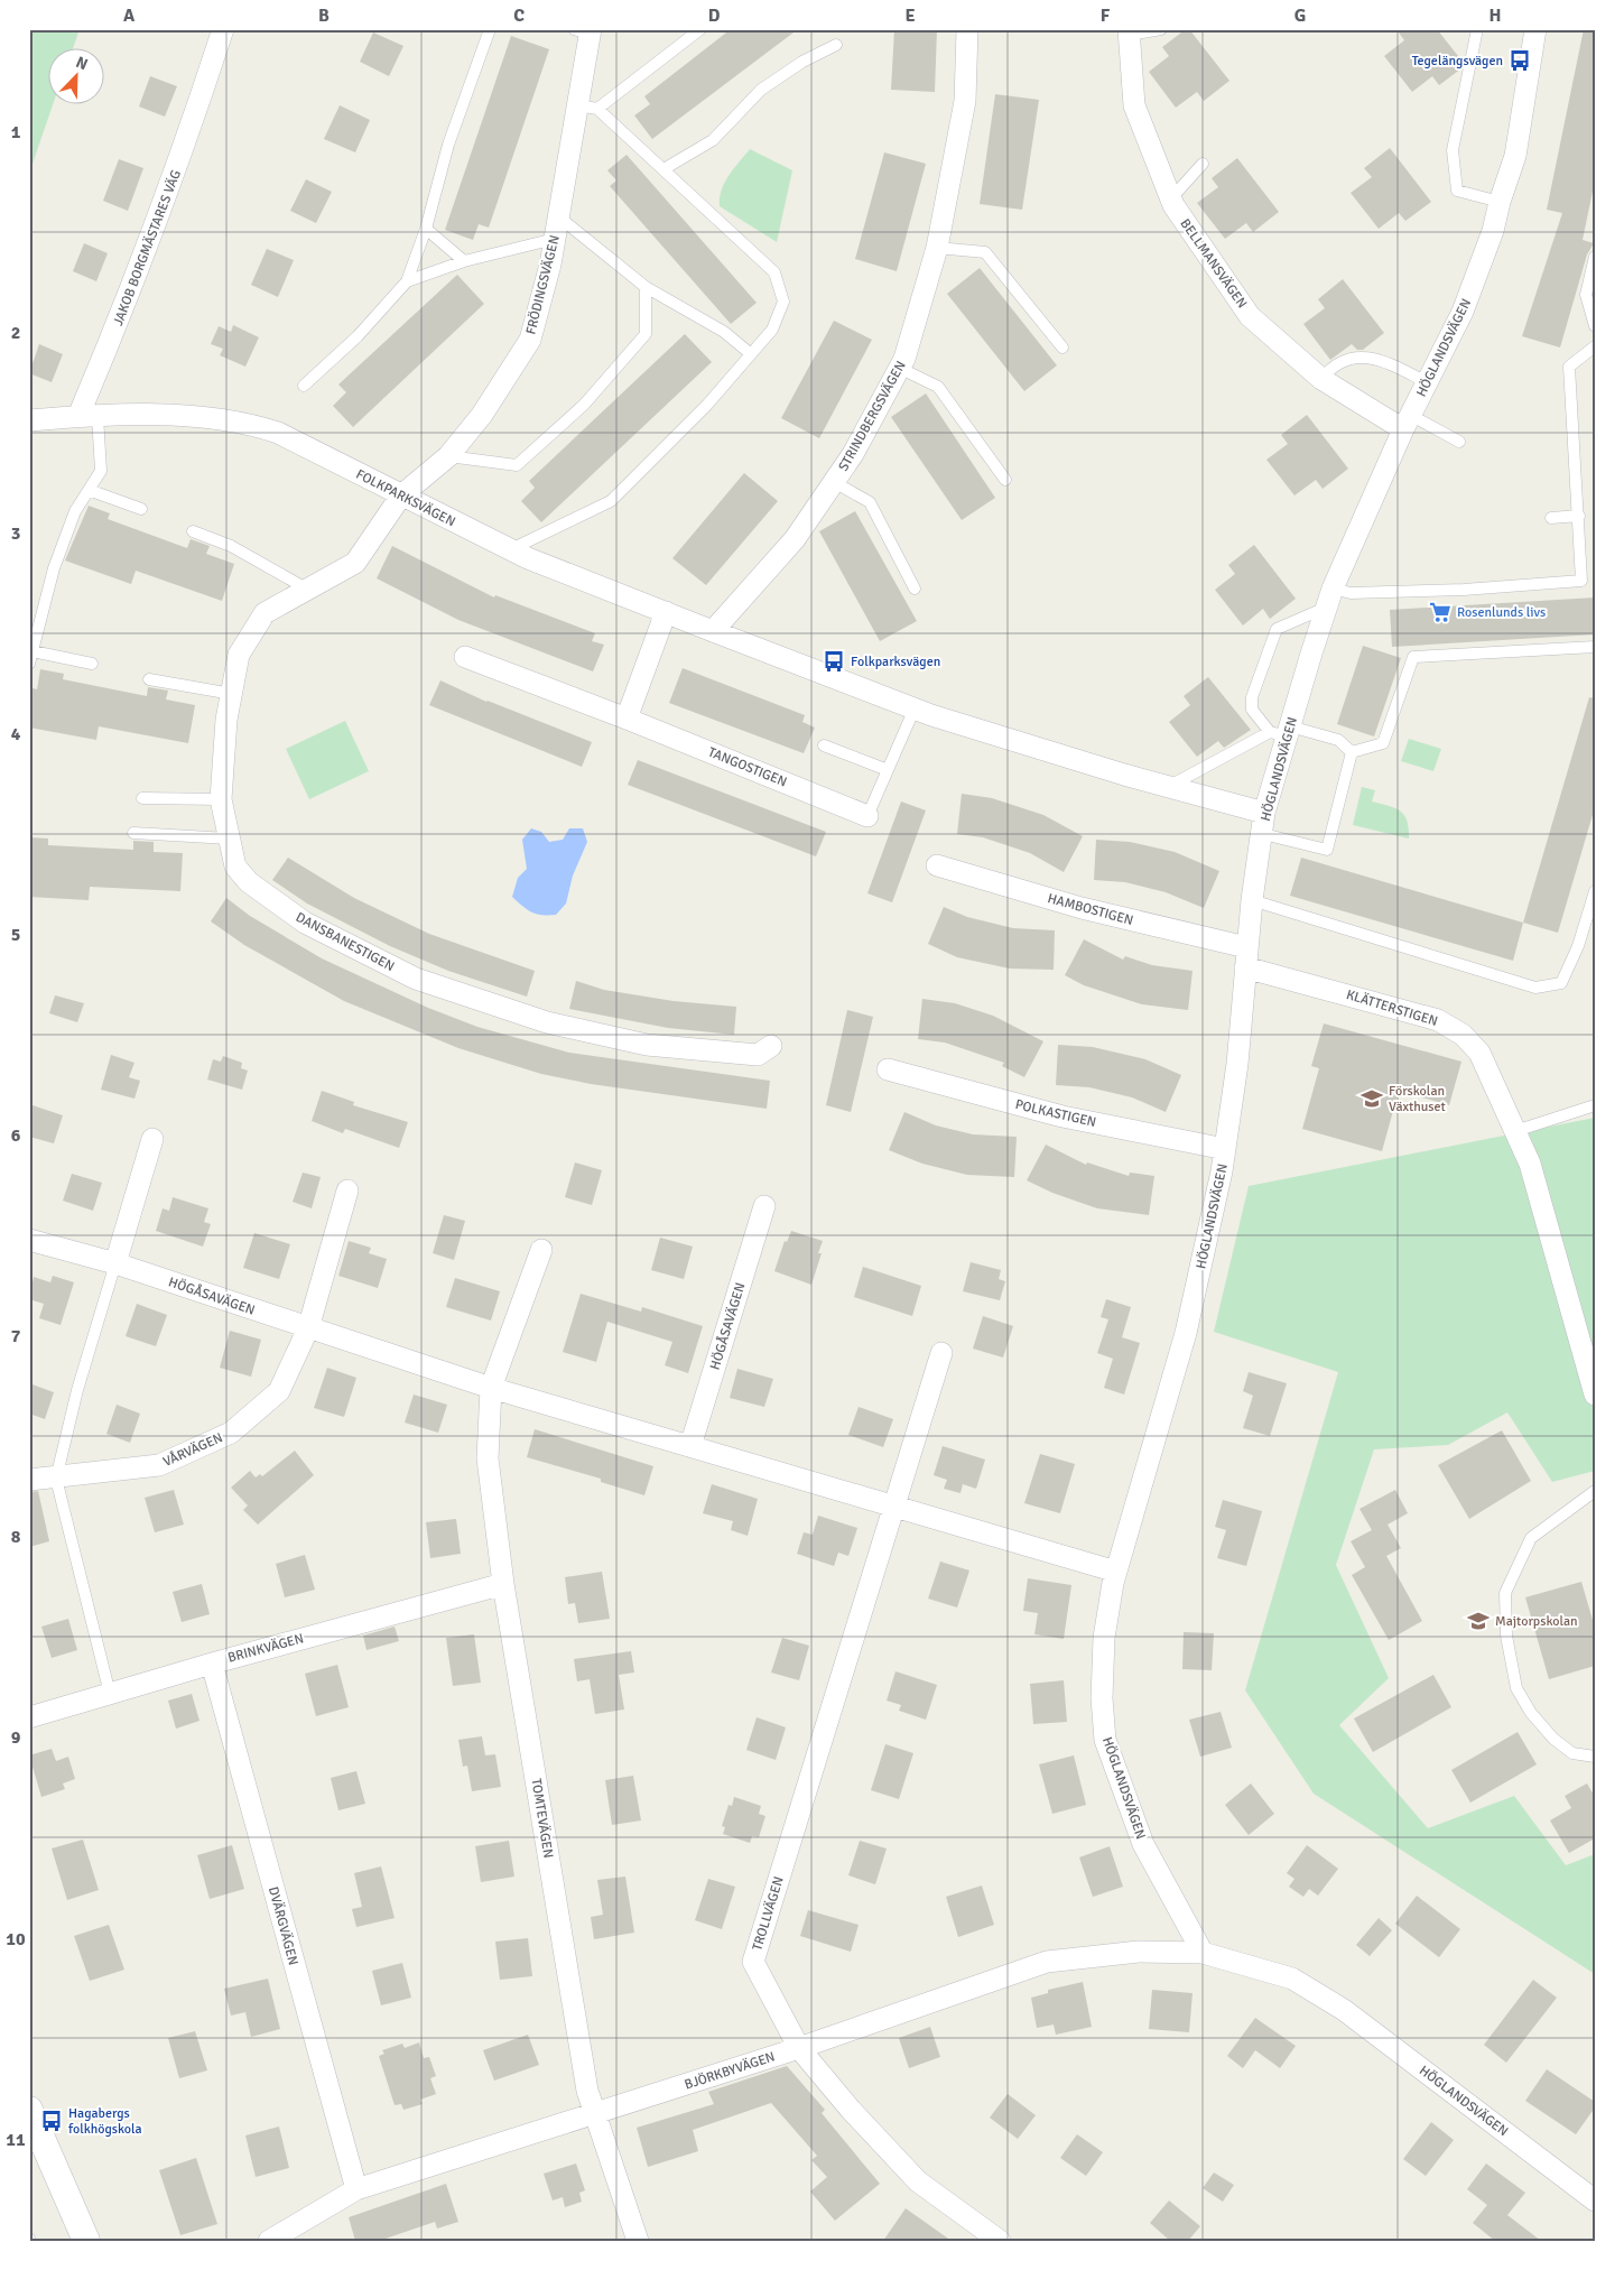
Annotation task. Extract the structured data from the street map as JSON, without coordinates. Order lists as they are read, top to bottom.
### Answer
{
  "streets": {
    "street": [
      "JAKOB BORGMÄSTARES VÄG",
      "BELLMANSVÄGEN",
      "FRÖDINGSVÄGEN",
      "HÖGLANDSVÄGEN",
      "STRINDBERGSVÄGEN",
      "FOLKPARKSVÄGEN",
      "TANGOSTIGEN",
      "HAMBOSTIGEN",
      "DANSBANESTIGEN",
      "KLÄTTERSTIGEN",
      "POLKASTIGEN",
      "HÖGÅSAVÄGEN",
      "VÅRVÄGEN",
      "BRINKVÄGEN",
      "TOMTEVÄGEN",
      "TROLLVÄGEN",
      "DVÄRGVÄGEN",
      "BJÖRKBYVÄGEN"
    ]
  },
  "crossings": [
    ["JAKOB BORGMÄSTARES VÄG", "FOLKPARKSVÄGEN"],
    ["BELLMANSVÄGEN", "HÖGLANDSVÄGEN"],
    ["FRÖDINGSVÄGEN", "FOLKPARKSVÄGEN"],
    ["FRÖDINGSVÄGEN", "DANSBANESTIGEN"],
    ["HÖGLANDSVÄGEN", "FOLKPARKSVÄGEN"],
    ["HÖGLANDSVÄGEN", "HAMBOSTIGEN"],
    ["HÖGLANDSVÄGEN", "KLÄTTERSTIGEN"],
    ["HÖGLANDSVÄGEN", "POLKASTIGEN"],
    ["HÖGLANDSVÄGEN", "HÖGÅSAVÄGEN"],
    ["HÖGLANDSVÄGEN", "BJÖRKBYVÄGEN"],
    ["STRINDBERGSVÄGEN", "FOLKPARKSVÄGEN"],
    ["FOLKPARKSVÄGEN", "DANSBANESTIGEN"],
    ["HAMBOSTIGEN", "KLÄTTERSTIGEN"],
    ["HÖGÅSAVÄGEN", "VÅRVÄGEN"],
    ["HÖGÅSAVÄGEN", "TOMTEVÄGEN"],
    ["HÖGÅSAVÄGEN", "TROLLVÄGEN"],
    ["BRINKVÄGEN", "TOMTEVÄGEN"],
    ["BRINKVÄGEN", "DVÄRGVÄGEN"],
    ["TOMTEVÄGEN", "BJÖRKBYVÄGEN"],
    ["TROLLVÄGEN", "BJÖRKBYVÄGEN"],
    ["DVÄRGVÄGEN", "BJÖRKBYVÄGEN"]
  ],
  "places": {
    "bus stop": ["Tegelängsvägen", "Folkparksvägen", "Hagabergs folkhögskola"],
    "supermarket": ["Rosenlunds livs"],
    "school or university": ["Förskolan Växthuset", "Majtorpskolan"]
  },
  "north": "top right",
  "grid": {
    "columns": [
      "A",
      "B",
      "C",
      "D",
      "E",
      "F",
      "G",
      "H"
    ],
    "rows": [
      "1",
      "2",
      "3",
      "4",
      "5",
      "6",
      "7",
      "8",
      "9",
      "10",
      "11"
    ]
  }
}
